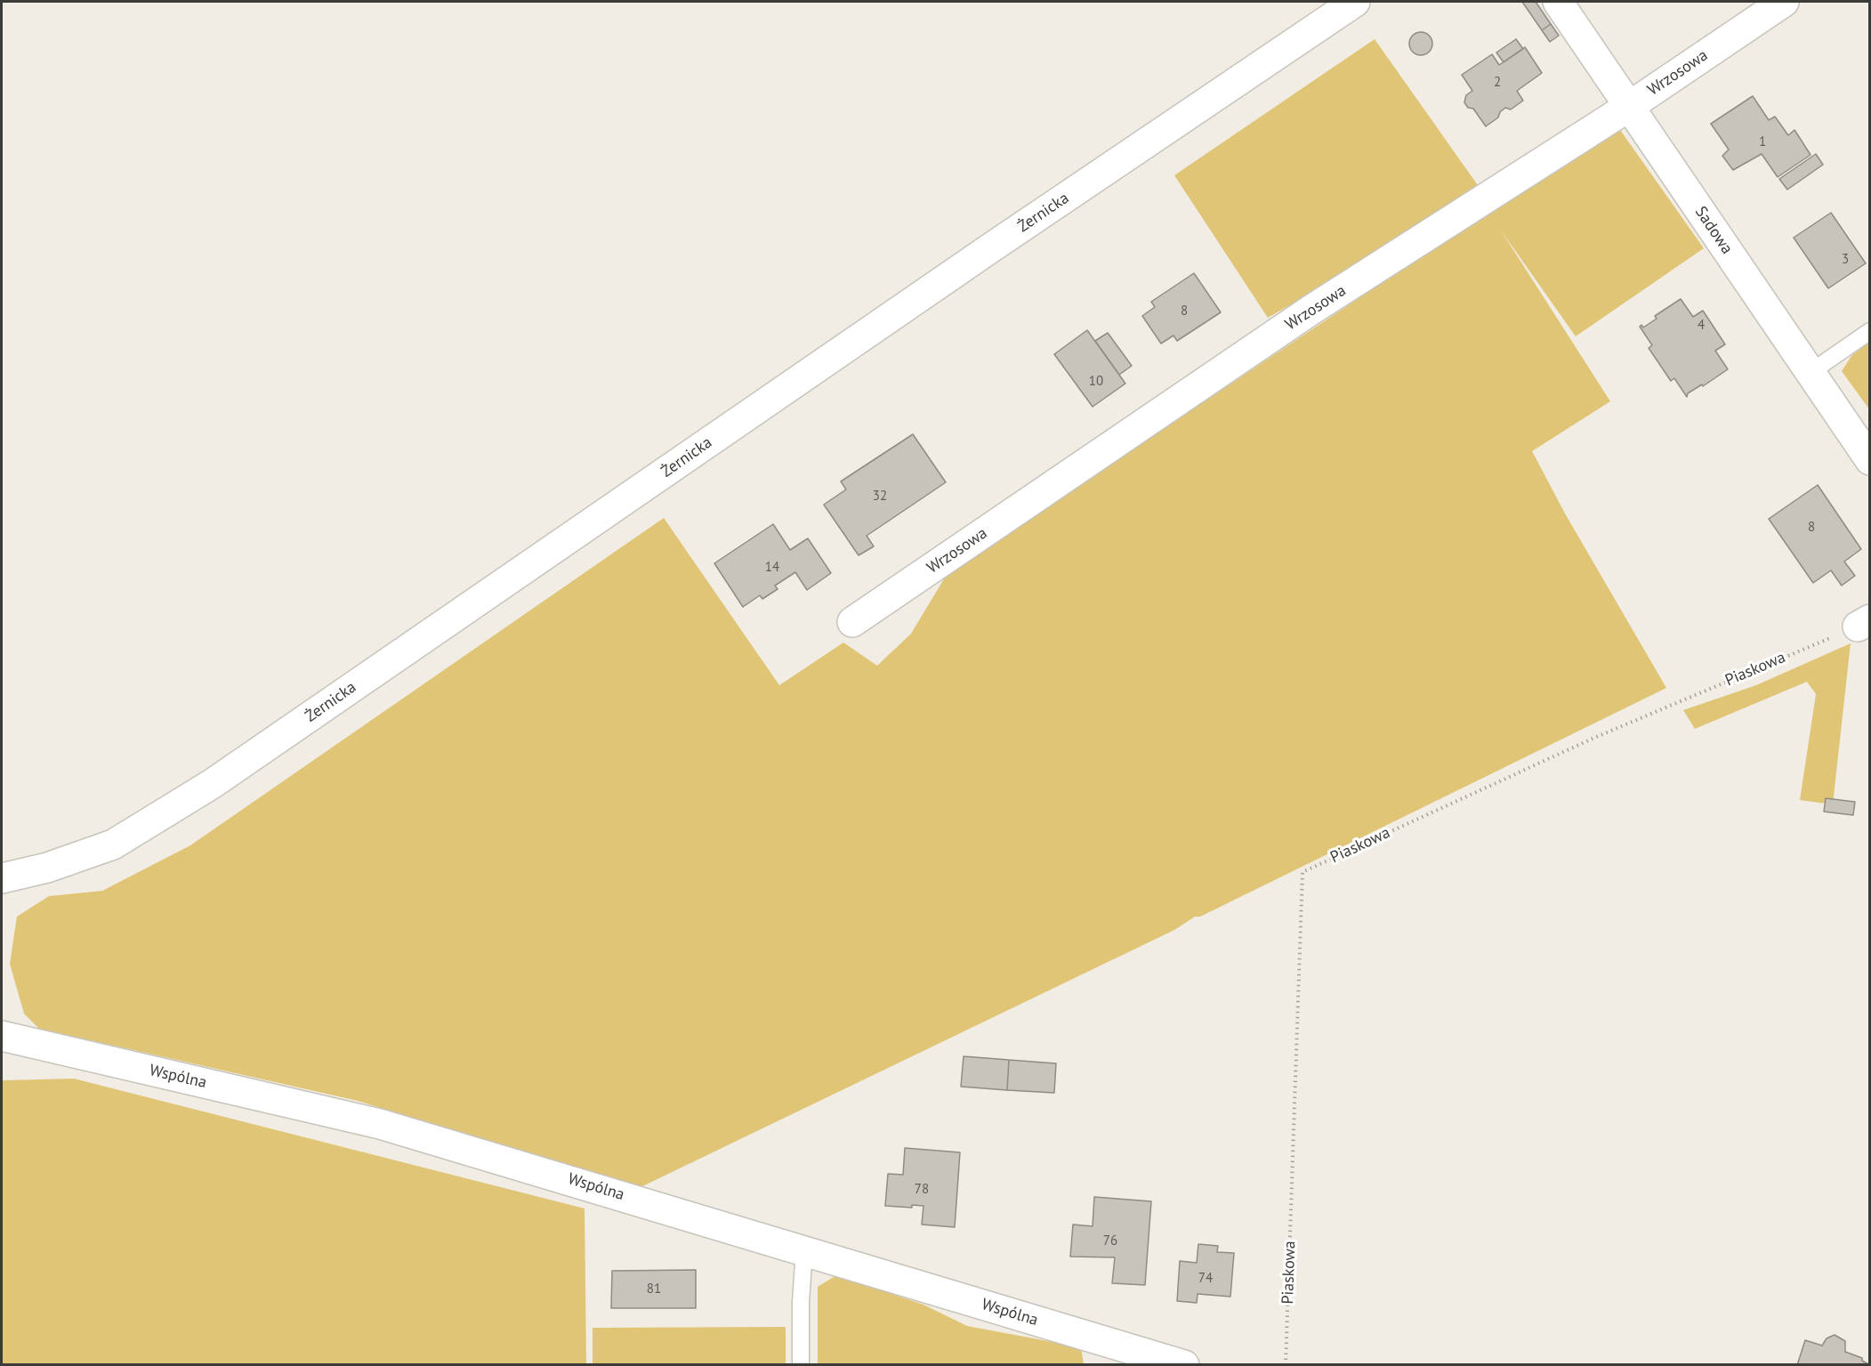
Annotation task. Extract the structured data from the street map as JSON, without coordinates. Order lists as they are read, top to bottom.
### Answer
{
  "streets": {
    "street": [
      "Wrzosowa",
      "Żernicka",
      "Sadowa",
      "Wspólna"
    ],
    "path": ["Piaskowa"]
  },
  "crossings": [
    ["Wrzosowa", "Sadowa"]
  ],
  "house_numbers": [
    "2",
    "1",
    "3",
    "8",
    "4",
    "10",
    "32",
    "8",
    "14",
    "78",
    "76",
    "74",
    "81"
  ]
}
